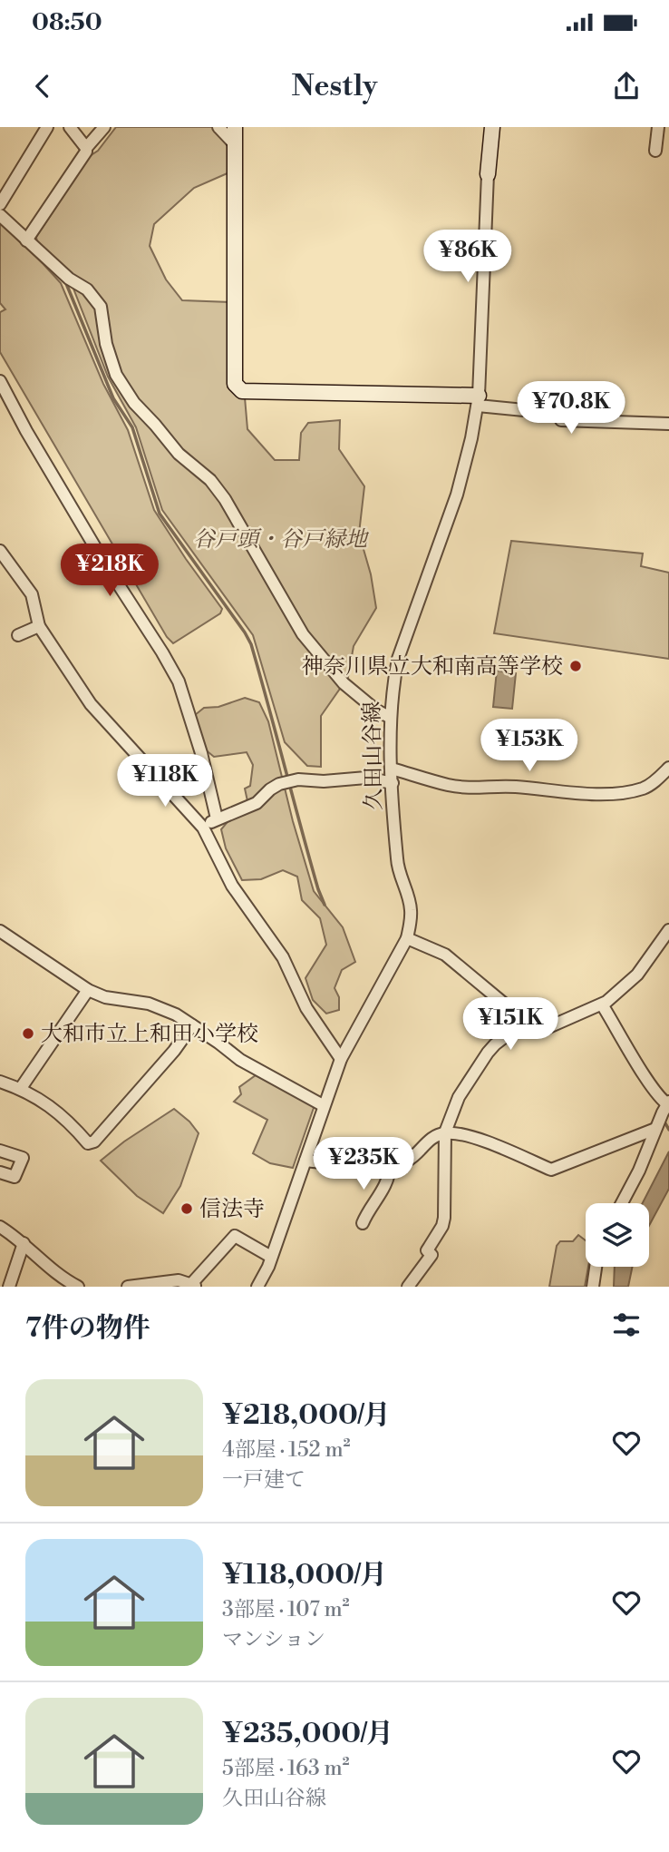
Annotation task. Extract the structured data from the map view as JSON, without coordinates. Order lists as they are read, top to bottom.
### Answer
{
  "streets": {
    "street": ["久田山谷線"]
  },
  "parks": ["谷戸頭・谷戸緑地"],
  "places": ["神奈川県立大和南高等学校", "大和市立上和田小学校", "信法寺"],
  "page": {
    "status": "08:50",
    "header": "Nestly",
    "price": [
      "¥86K",
      "¥70.8K",
      "¥218K",
      "¥153K",
      "¥118K",
      "¥151K",
      "¥235K"
    ],
    "heading": "7件の物件",
    "list": [
      {
        "name": "¥218,000/月",
        "note": "4部屋 · 152 m² · 一戸建て"
      },
      {
        "name": "¥118,000/月",
        "note": "3部屋 · 107 m² · マンション"
      },
      {
        "name": "¥235,000/月",
        "note": "5部屋 · 163 m² · 久田山谷線"
      }
    ]
  }
}
